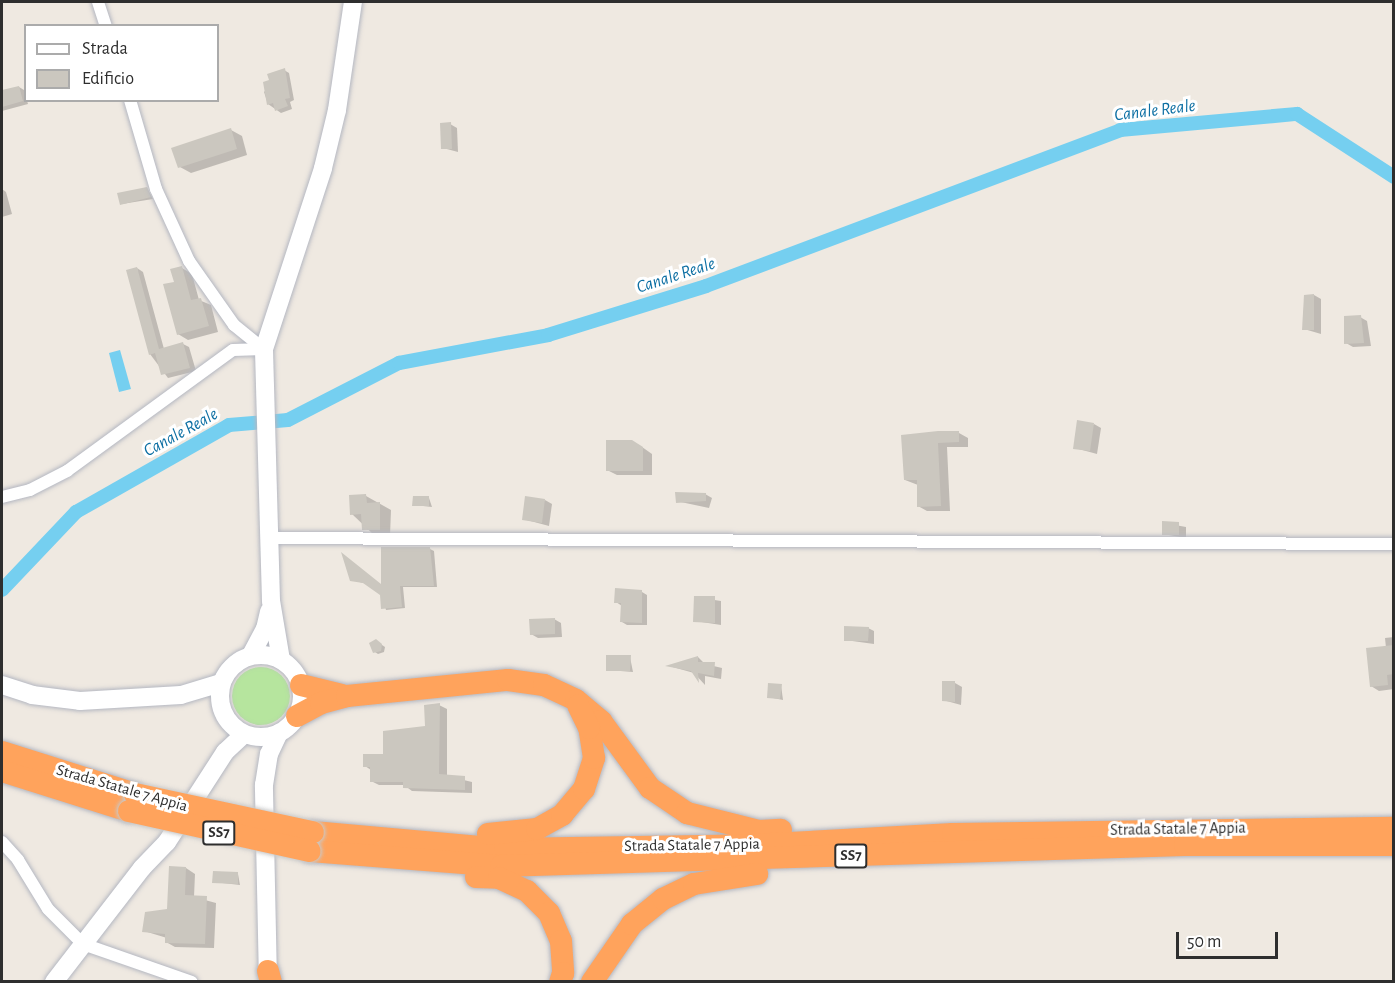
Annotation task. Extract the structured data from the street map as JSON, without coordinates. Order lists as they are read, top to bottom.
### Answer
{
  "streets": {
    "highway": ["Strada Statale 7 Appia", "SS7"]
  },
  "water": ["Canale Reale"],
  "legend": ["Strada", "Edificio"],
  "scale_bar": "50 m"
}
